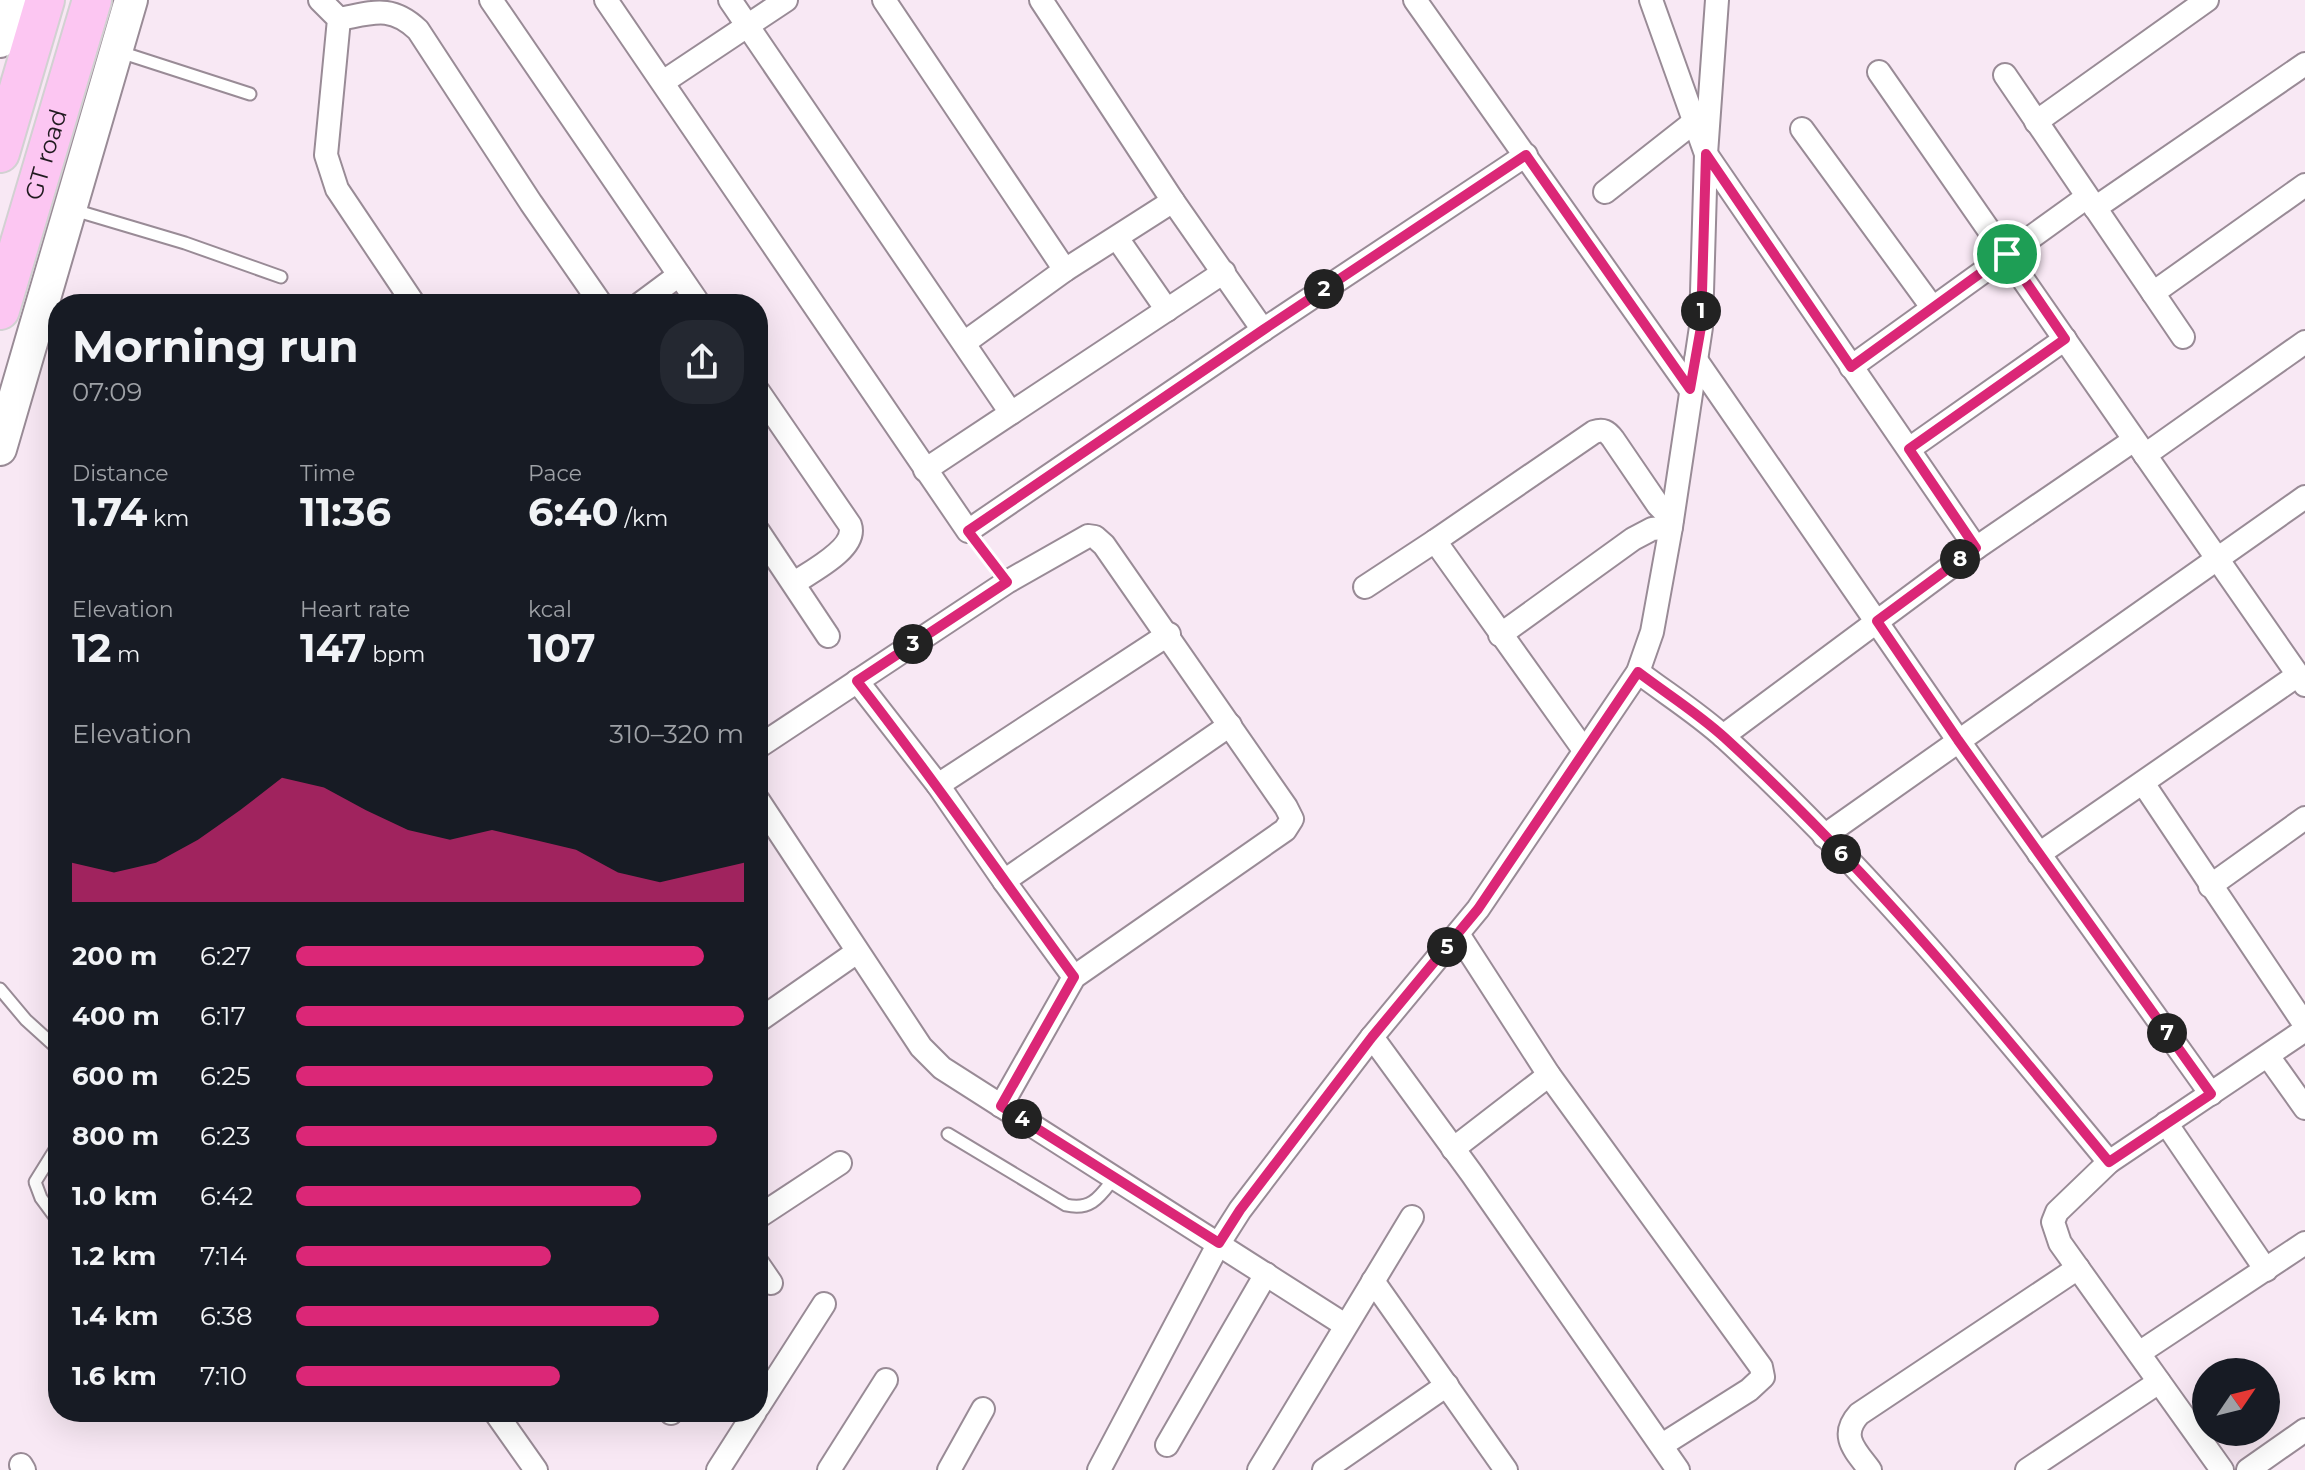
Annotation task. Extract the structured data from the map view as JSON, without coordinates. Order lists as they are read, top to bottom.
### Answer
{
  "streets": {
    "highway": ["GT road"]
  },
  "north": "top right",
  "page": {
    "pins": [
      "2",
      "1",
      "8",
      "3",
      "6",
      "5",
      "7",
      "4"
    ],
    "heading": ["Morning run", "07:09"],
    "stats": [
      ["Distance", "1.74 km"],
      ["Time", "11:36"],
      ["Pace", "6:40 /km"],
      ["Elevation", "12 m"],
      ["Heart rate", "147 bpm"],
      ["kcal", "107"]
    ],
    "chart": ["Elevation", "310–320 m"],
    "list": [
      {
        "name": "200 m",
        "note": "6:27"
      },
      {
        "name": "400 m",
        "note": "6:17"
      },
      {
        "name": "600 m",
        "note": "6:25"
      },
      {
        "name": "800 m",
        "note": "6:23"
      },
      {
        "name": "1.0 km",
        "note": "6:42"
      },
      {
        "name": "1.2 km",
        "note": "7:14"
      },
      {
        "name": "1.4 km",
        "note": "6:38"
      },
      {
        "name": "1.6 km",
        "note": "7:10"
      }
    ]
  }
}
